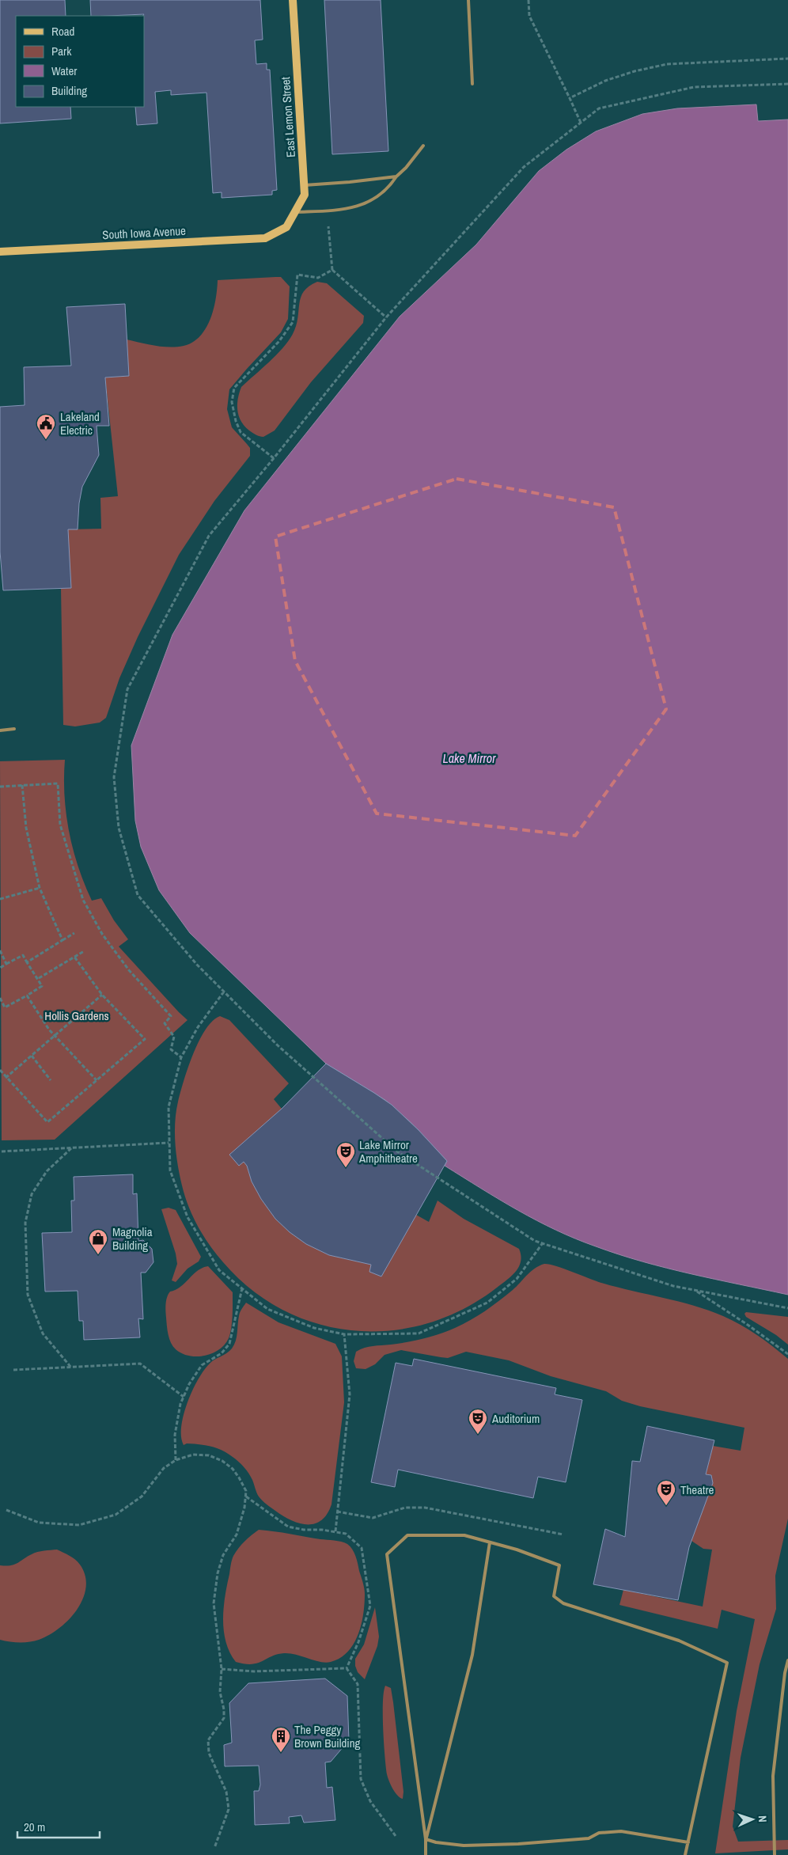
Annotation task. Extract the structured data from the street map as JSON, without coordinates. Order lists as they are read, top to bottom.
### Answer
{
  "streets": {
    "street": ["East Lemon Street", "South Iowa Avenue"]
  },
  "crossings": [
    ["East Lemon Street", "South Iowa Avenue"]
  ],
  "water": ["Lake Mirror"],
  "parks": ["Hollis Gardens"],
  "places": {
    "public building": ["Lakeland Electric"],
    "theatre": ["Lake Mirror Amphitheatre", "Auditorium", "Theatre"],
    "shop": ["Magnolia Building"],
    "building": ["The Peggy Brown Building"]
  },
  "legend": [
    "Road",
    "Park",
    "Water",
    "Building"
  ],
  "scale_bar": "20 m",
  "north": "right"
}
